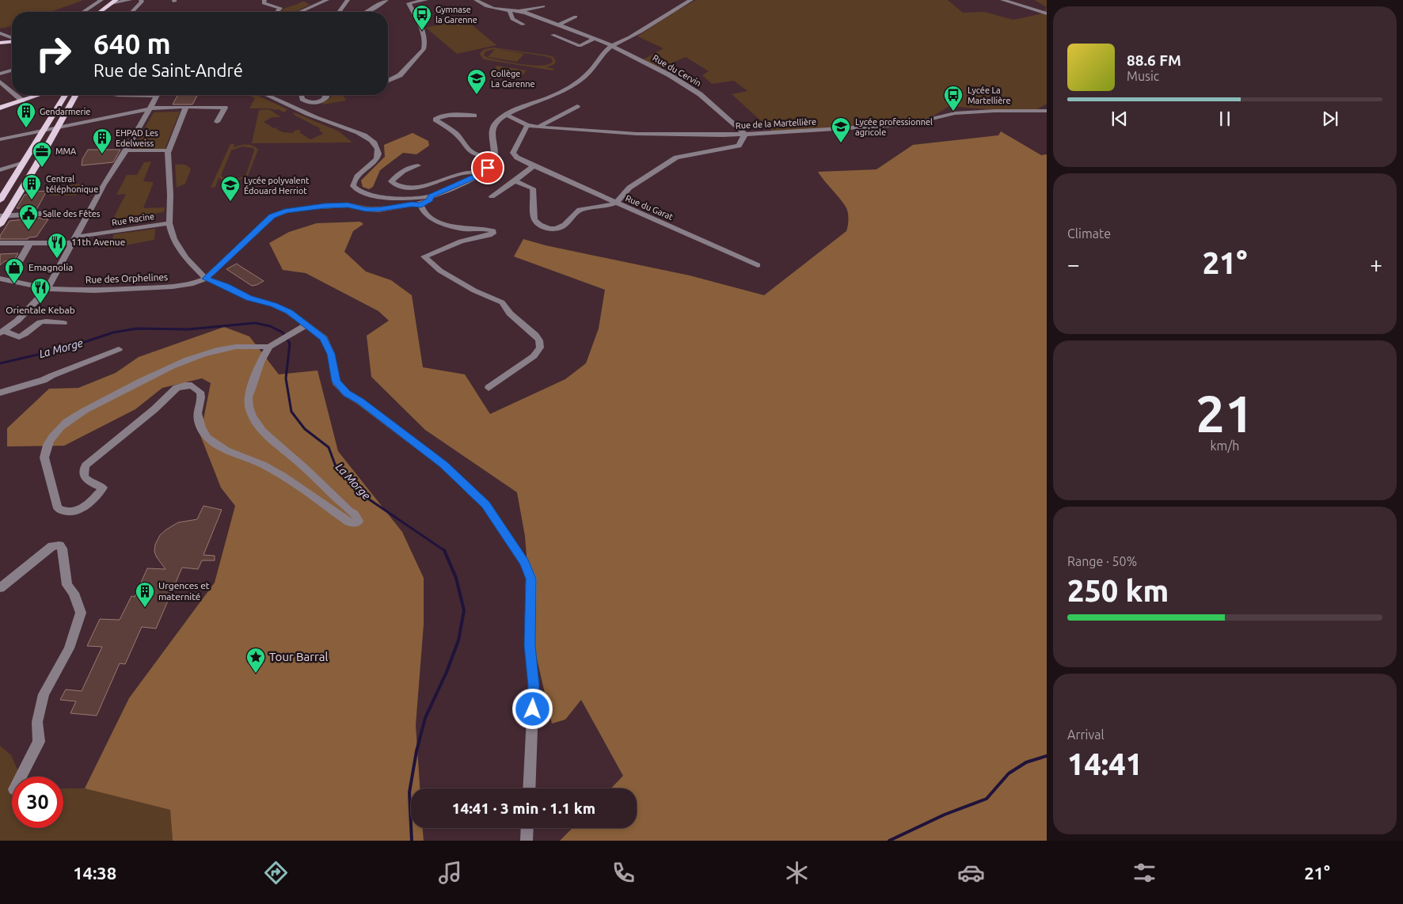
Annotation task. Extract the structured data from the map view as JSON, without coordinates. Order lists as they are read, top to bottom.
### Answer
{
  "streets": {
    "street": [
      "Rue du Cervin",
      "Rue de la Martellière",
      "Rue du Garat",
      "Rue Racine",
      "Rue des Orphelines"
    ]
  },
  "crossings": [
    ["Rue du Cervin", "Rue de la Martellière"],
    ["Rue de la Martellière", "Rue du Garat"]
  ],
  "water": ["La Morge"],
  "places": {
    "bus stop": ["Gymnase la Garenne", "Lycée La Martellière"],
    "school or university": ["Collège La Garenne", "Lycée professionnel agricole", "Lycée polyvalent Édouard Herriot"],
    "building": [
      "Gendarmerie",
      "EHPAD Les Edelweiss",
      "Central téléphonique",
      "Urgences et maternité"
    ],
    "office": ["MMA"],
    "public building": ["Salle des Fêtes"],
    "restaurant": ["11th Avenue", "Orientale Kebab"],
    "shop": ["Emagnolia"],
    "place": ["Tour Barral"]
  },
  "page": {
    "turn": ["640 m", "Rue de Saint-André"],
    "song": ["88.6 FM", "Music"],
    "tile": [
      "Climate",
      ["21", "km/h"],
      ["Range · 50%", "250 km"],
      ["Arrival", "14:41"]
    ],
    "heat": ["−", "21°", "+"],
    "limit": "30",
    "trip": "14:41 · 3 min · 1.1 km",
    "tabs": ["14:38", "21°"]
  }
}
